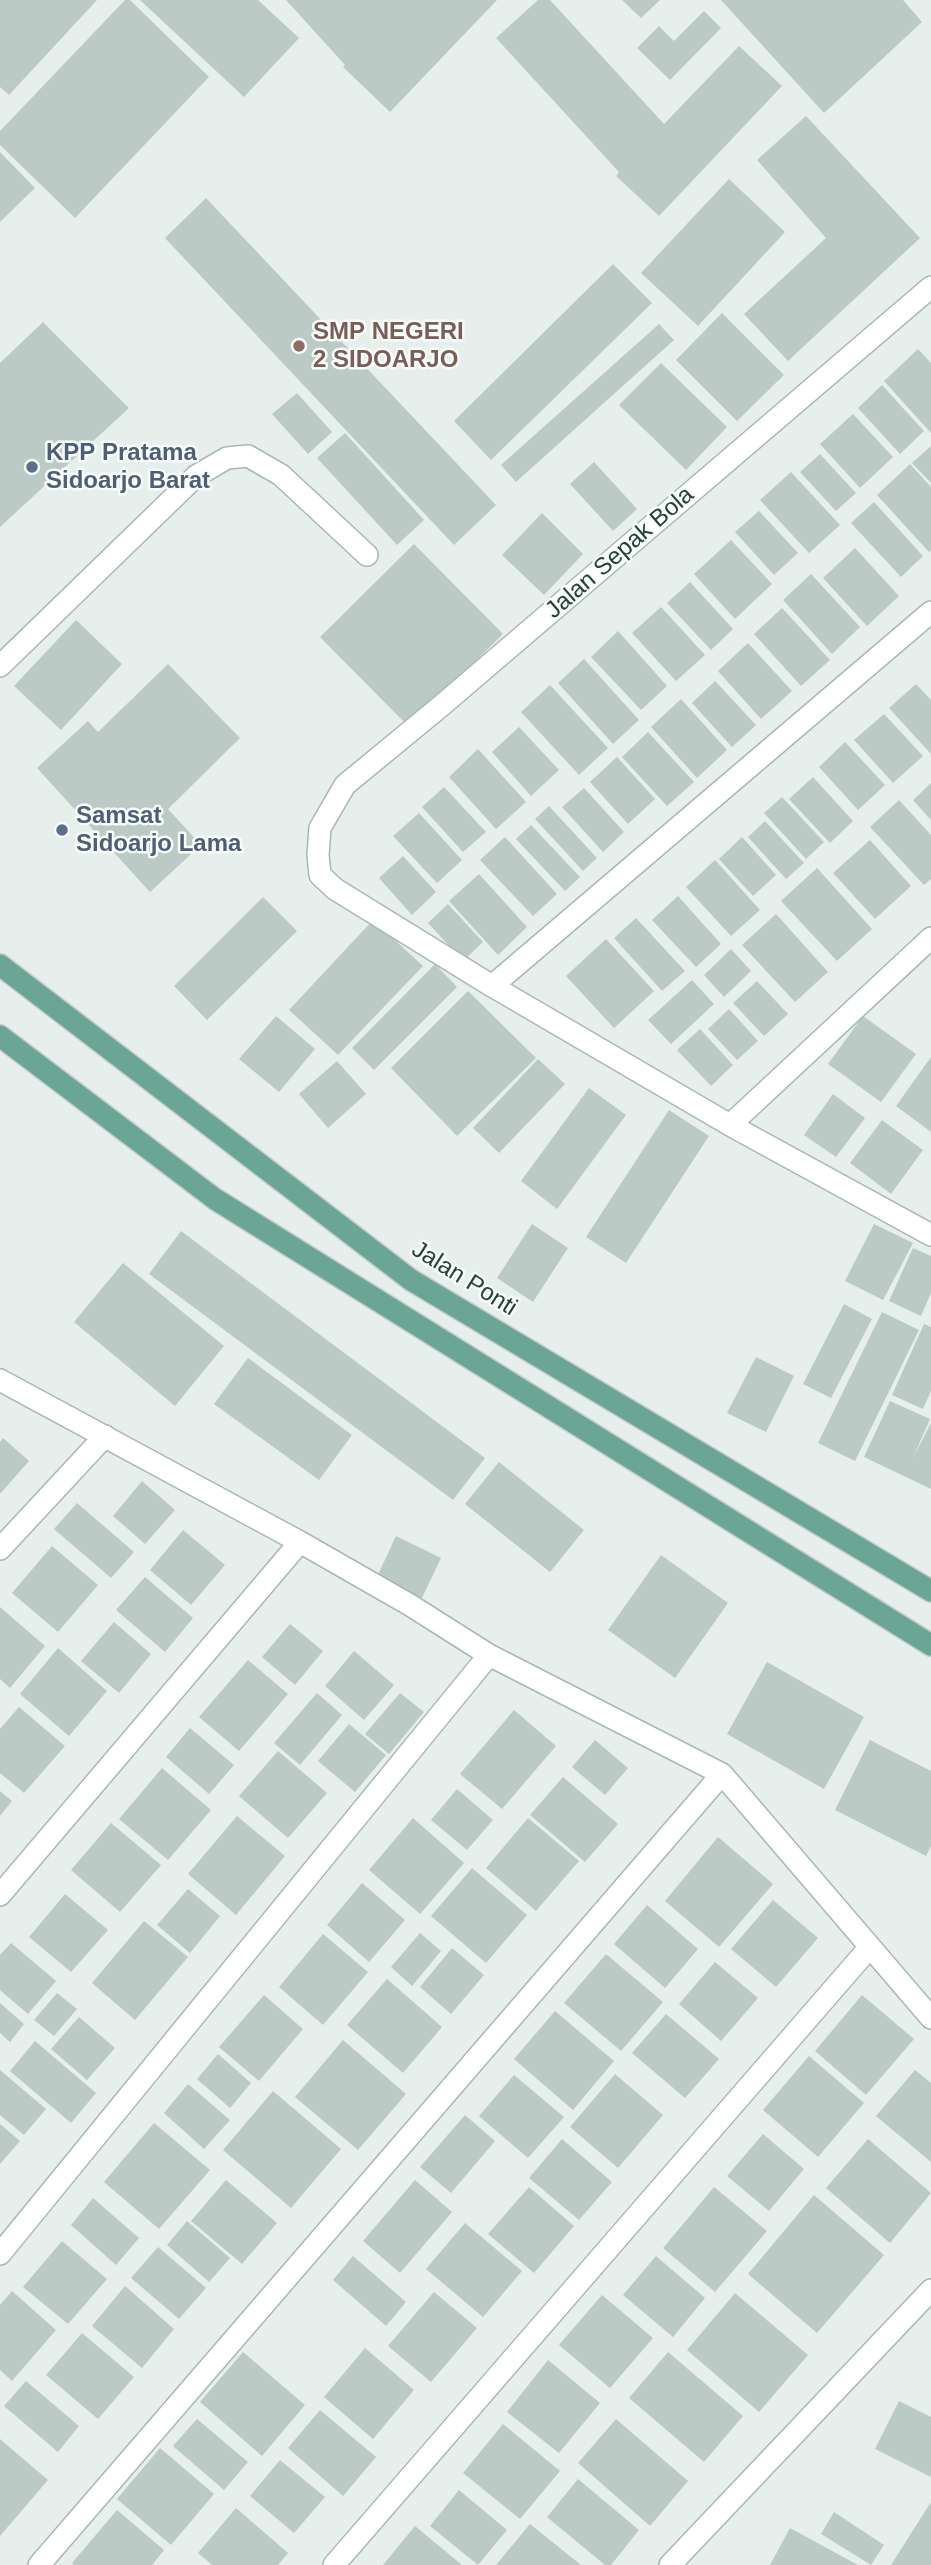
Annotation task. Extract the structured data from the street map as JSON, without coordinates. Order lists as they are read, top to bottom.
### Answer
{
  "streets": {
    "main road": ["Jalan Ponti"],
    "street": ["Jalan Sepak Bola"]
  },
  "places": ["SMP NEGERI 2 SIDOARJO", "KPP Pratama Sidoarjo Barat", "Samsat Sidoarjo Lama"]
}
